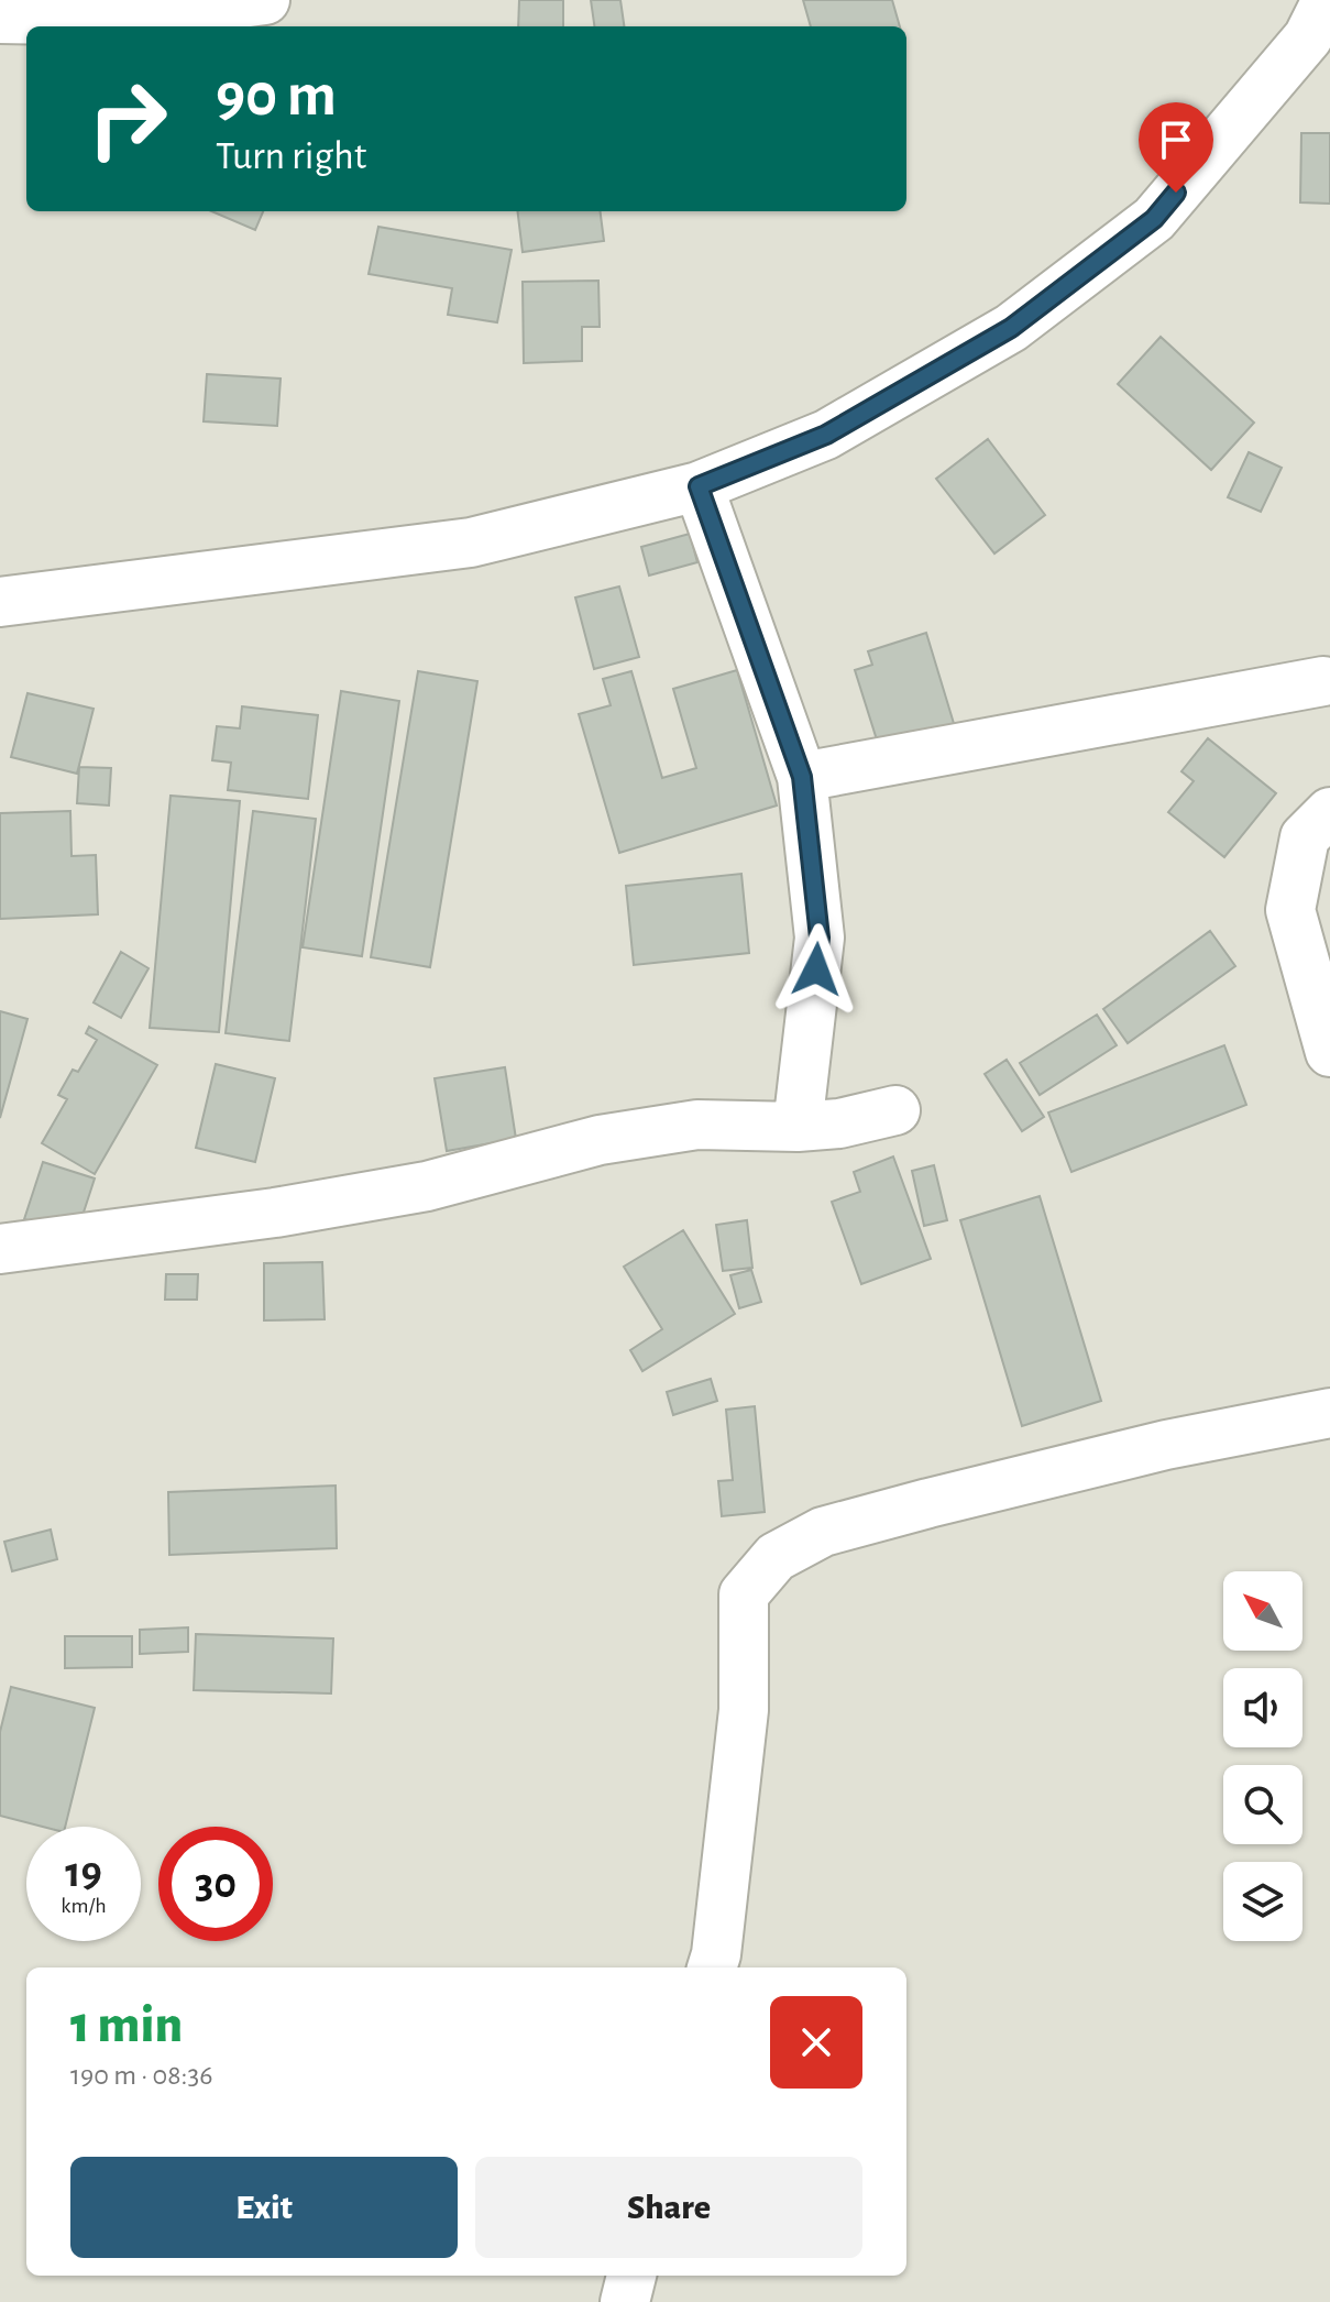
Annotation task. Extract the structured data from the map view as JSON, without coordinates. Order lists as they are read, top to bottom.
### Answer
{
  "north": "top left",
  "page": {
    "turn": ["90 m", "Turn right"],
    "speed": "19 km/h",
    "limit": "30",
    "heading": ["1 min", "190 m · 08:36"],
    "buttons": ["Exit", "Share"]
  }
}
